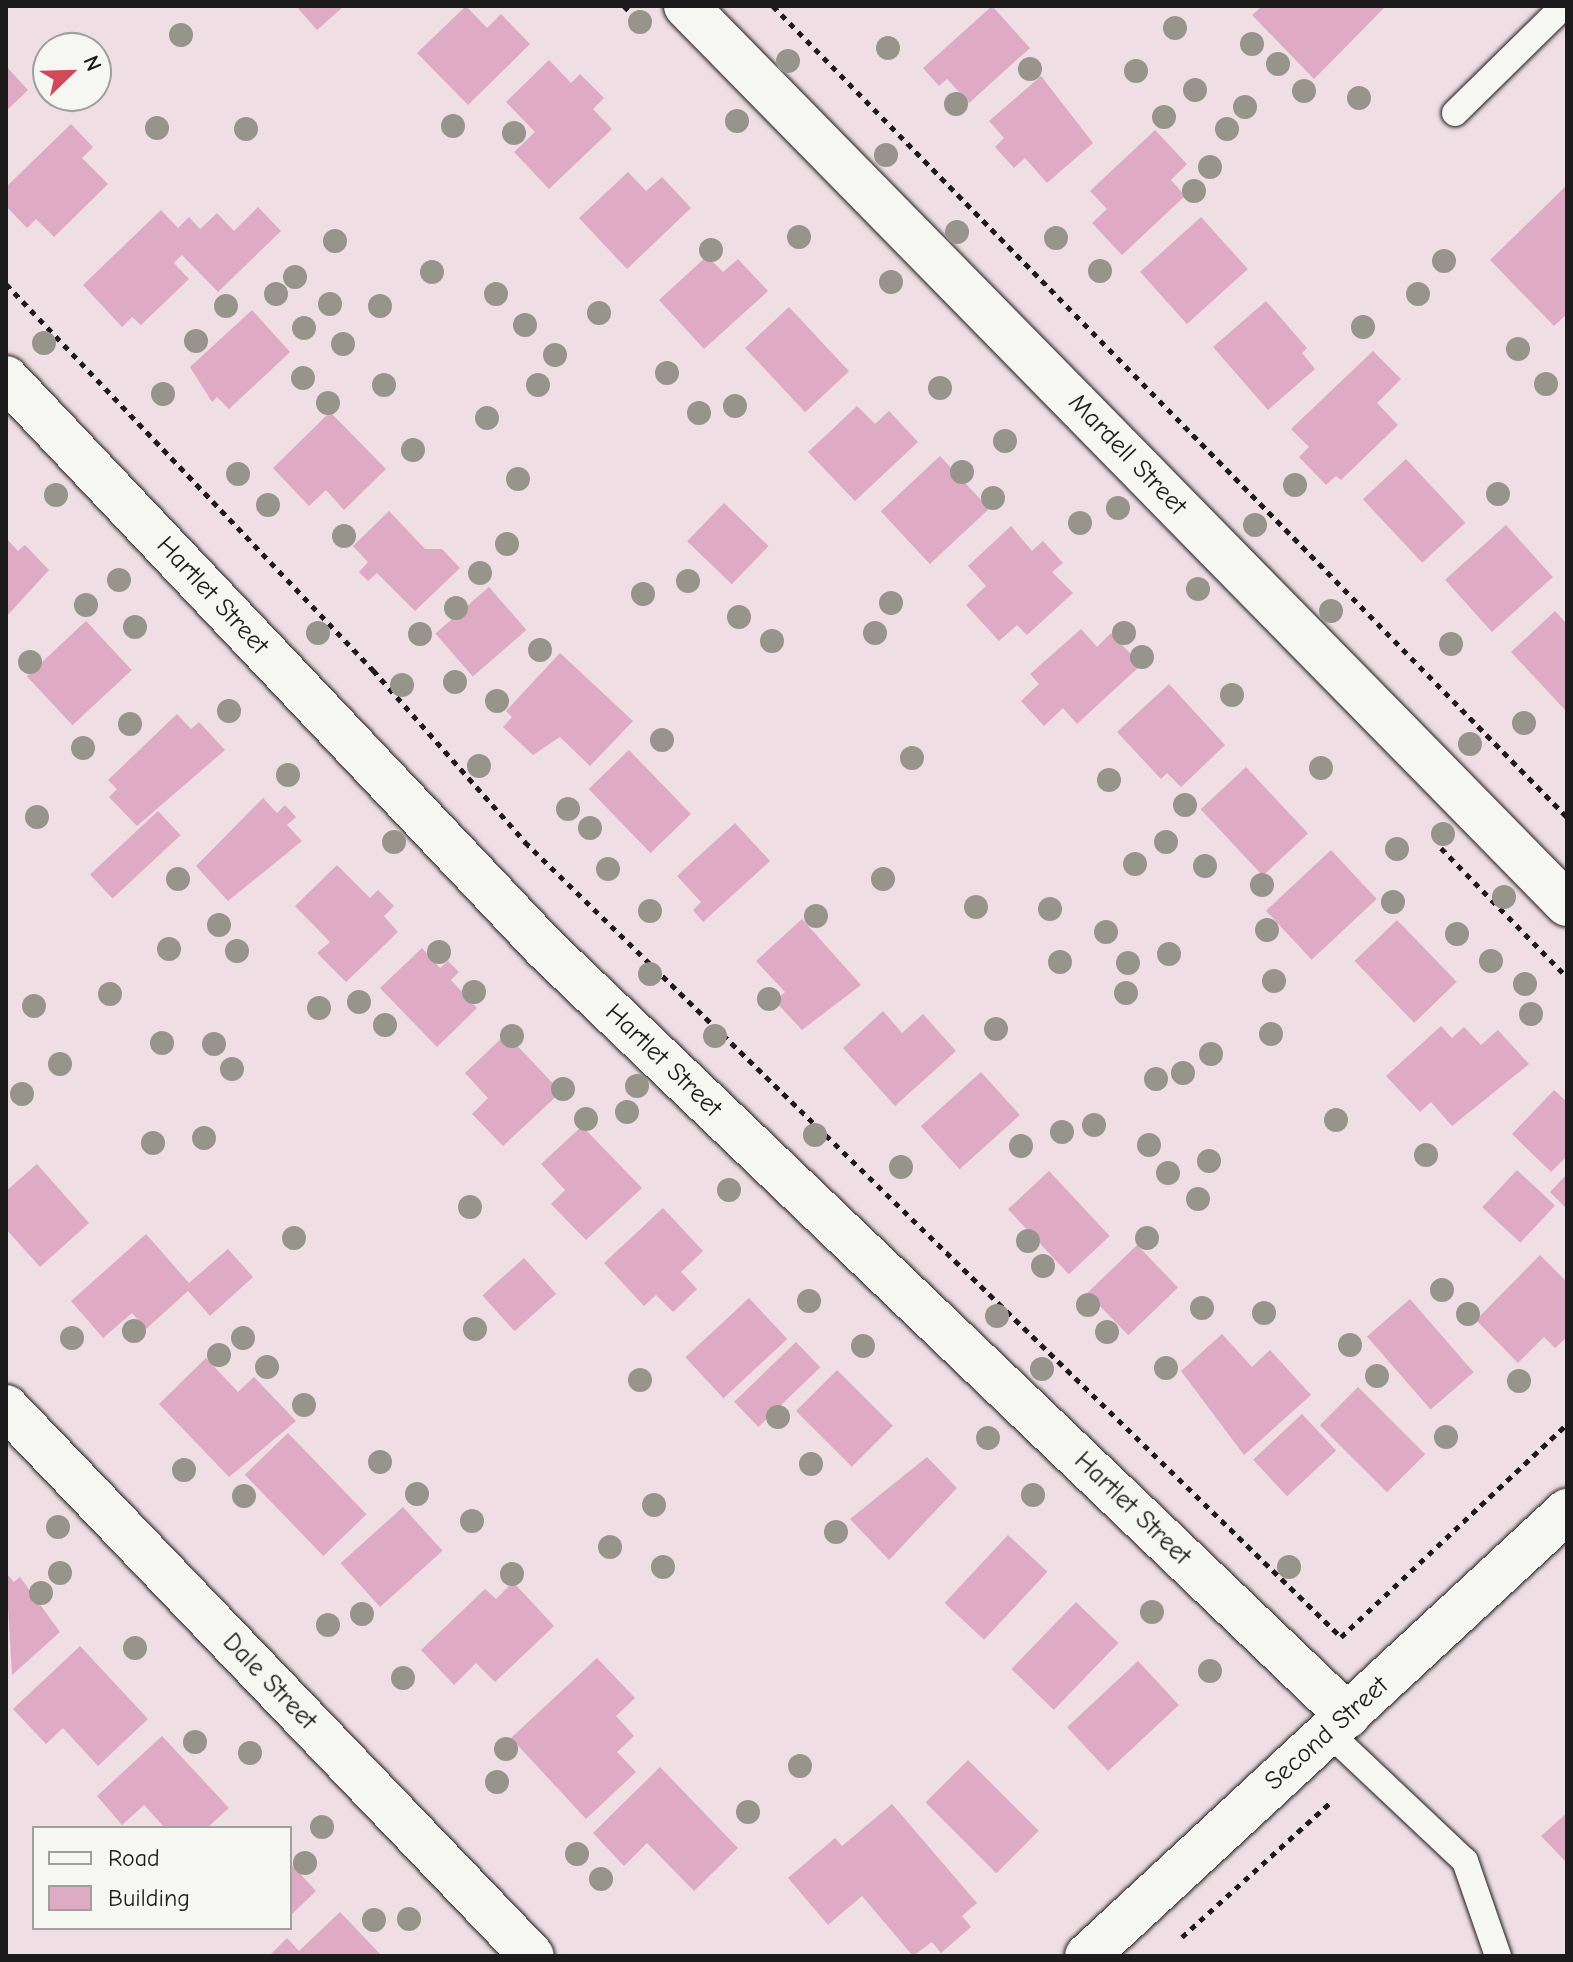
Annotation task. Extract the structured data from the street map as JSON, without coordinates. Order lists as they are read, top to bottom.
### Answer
{
  "streets": {
    "street": [
      "Mardell Street",
      "Hartlet Street",
      "Dale Street",
      "Second Street"
    ]
  },
  "crossings": [
    ["Hartlet Street", "Second Street"]
  ],
  "legend": ["Road", "Building"],
  "north": "top right"
}
